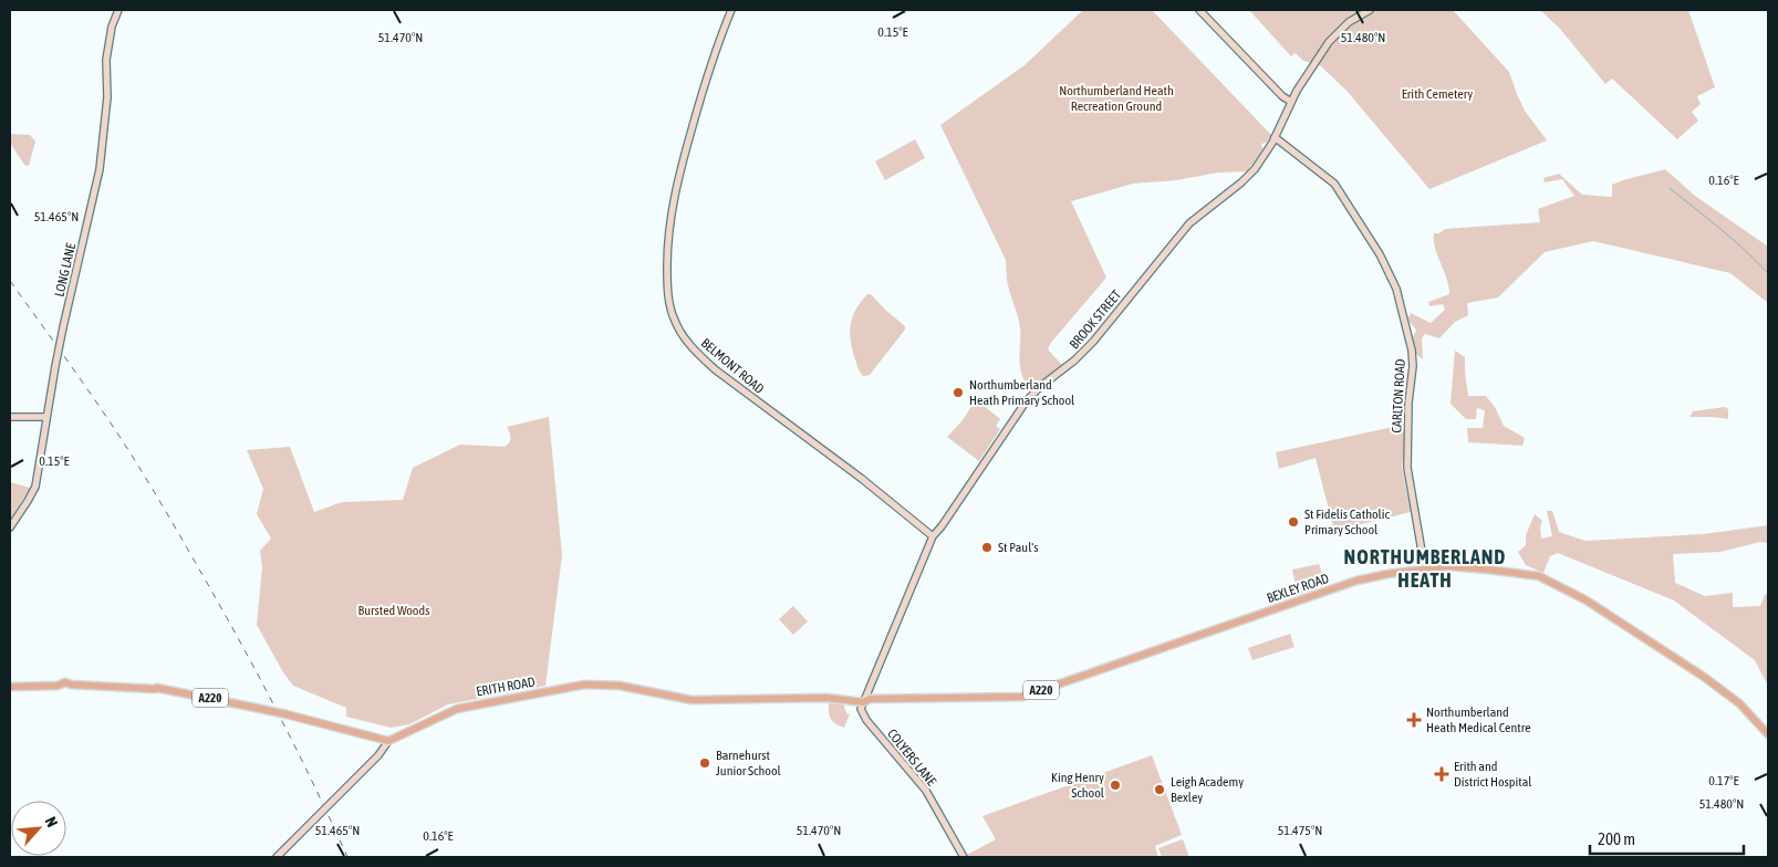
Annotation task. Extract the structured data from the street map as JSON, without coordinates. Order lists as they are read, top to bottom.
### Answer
{
  "streets": {
    "main road": ["BEXLEY ROAD", "ERITH ROAD", "A220"],
    "street": [
      "LONG LANE",
      "BROOK STREET",
      "BELMONT ROAD",
      "CARLTON ROAD",
      "COLYERS LANE"
    ]
  },
  "crossings": [
    ["BROOK STREET", "BELMONT ROAD"],
    ["BROOK STREET", "CARLTON ROAD"],
    ["BROOK STREET", "BEXLEY ROAD"],
    ["BROOK STREET", "ERITH ROAD"],
    ["BROOK STREET", "COLYERS LANE"],
    ["CARLTON ROAD", "BEXLEY ROAD"],
    ["BEXLEY ROAD", "ERITH ROAD"],
    ["BEXLEY ROAD", "COLYERS LANE"],
    ["ERITH ROAD", "A220"],
    ["ERITH ROAD", "COLYERS LANE"]
  ],
  "districts": ["NORTHUMBERLAND HEATH"],
  "parks": ["Northumberland Heath Recreation Ground", "Erith Cemetery", "Bursted Woods"],
  "places": {
    "other": [
      "Northumberland Heath Primary School",
      "St Fidelis Catholic Primary School",
      "St Paul's",
      "Barnehurst Junior School",
      "King Henry School",
      "Leigh Academy Bexley"
    ],
    "health": ["Northumberland Heath Medical Centre", "Erith and District Hospital"]
  },
  "scale_bar": "200 m",
  "north": "top right",
  "coordinates": [
    "0.15°E",
    "51.470°N",
    "51.480°N",
    "0.16°E",
    "51.465°N",
    "0.17°E",
    "51.475°N"
  ]
}
